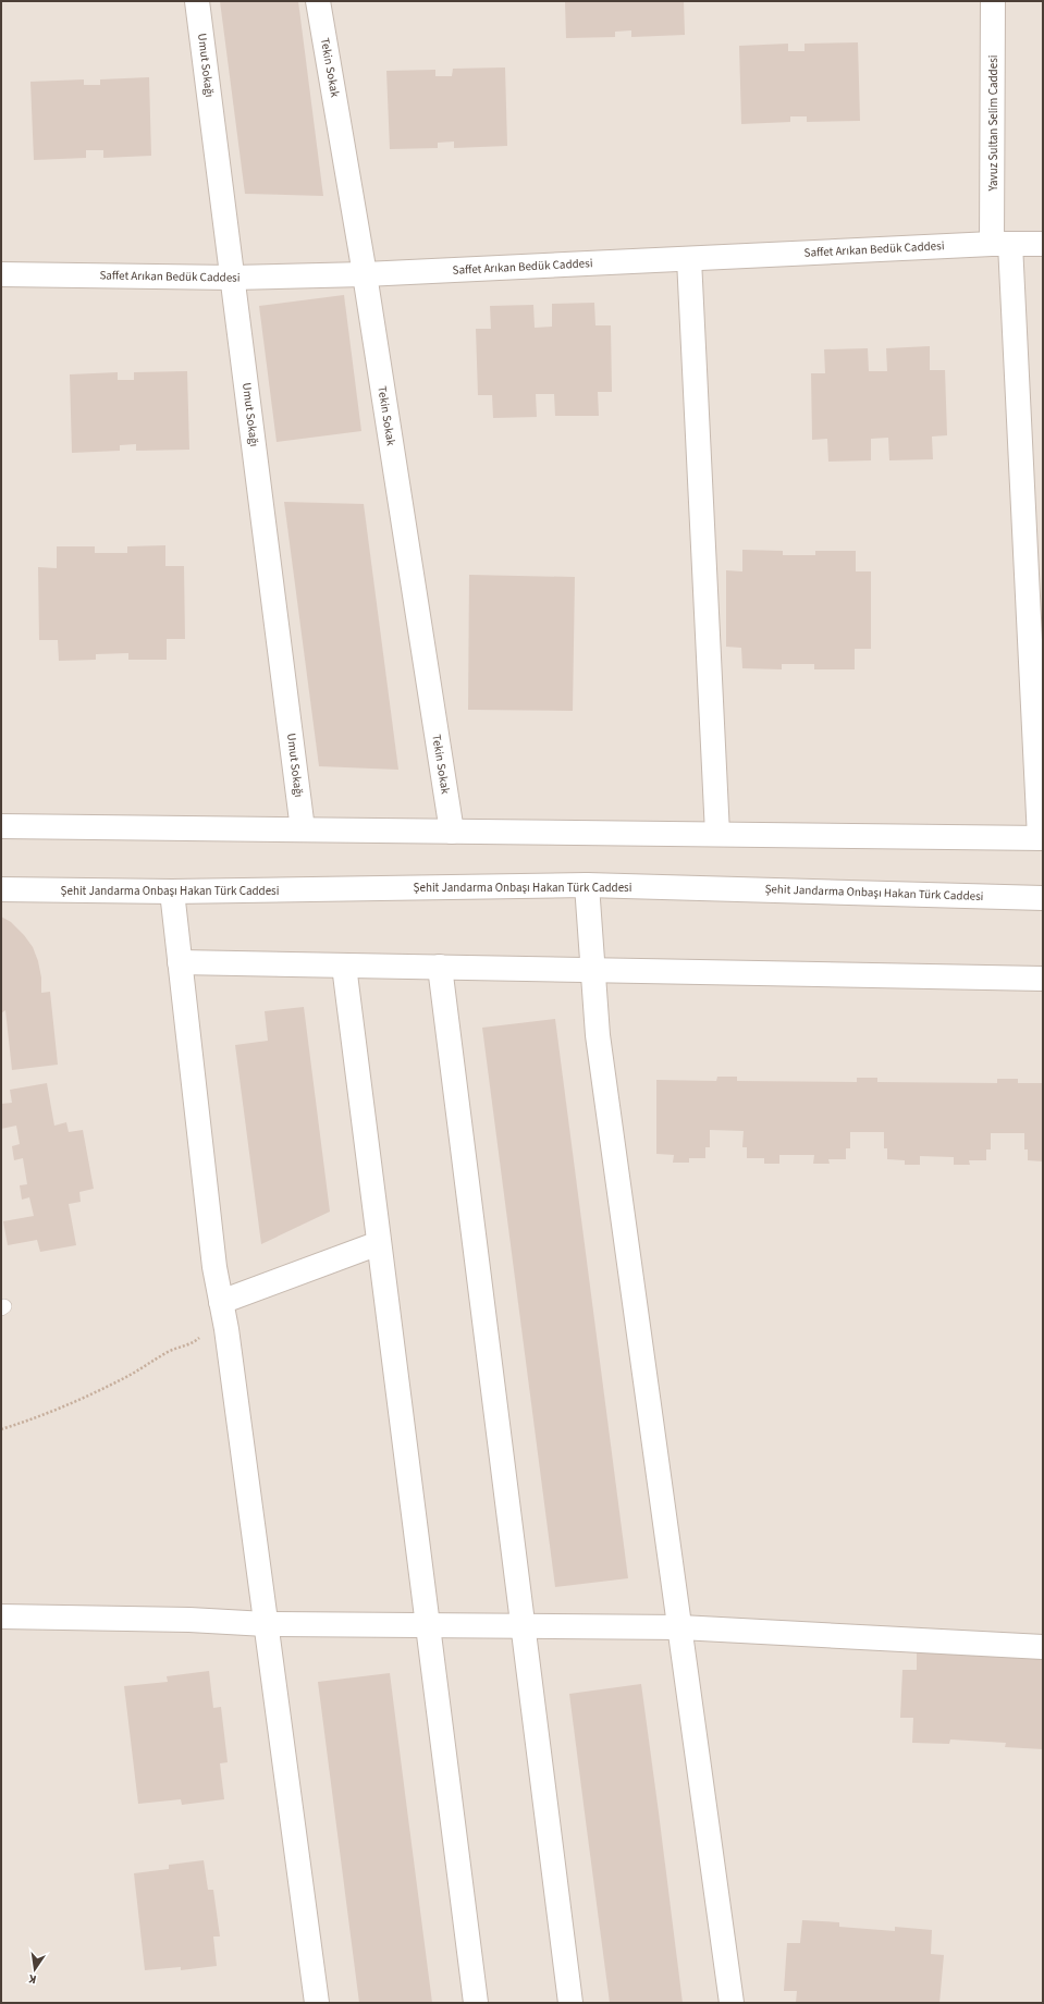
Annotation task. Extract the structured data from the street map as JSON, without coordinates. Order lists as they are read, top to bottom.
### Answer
{
  "streets": {
    "street": [
      "Umut Sokağı",
      "Tekin Sokak",
      "Yavuz Sultan Selim Caddesi",
      "Saffet Arıkan Bedük Caddesi",
      "Şehit Jandarma Onbaşı Hakan Türk Caddesi"
    ]
  },
  "crossings": [
    ["Umut Sokağı", "Saffet Arıkan Bedük Caddesi"],
    ["Tekin Sokak", "Saffet Arıkan Bedük Caddesi"],
    ["Yavuz Sultan Selim Caddesi", "Saffet Arıkan Bedük Caddesi"]
  ],
  "north": "bottom"
}
